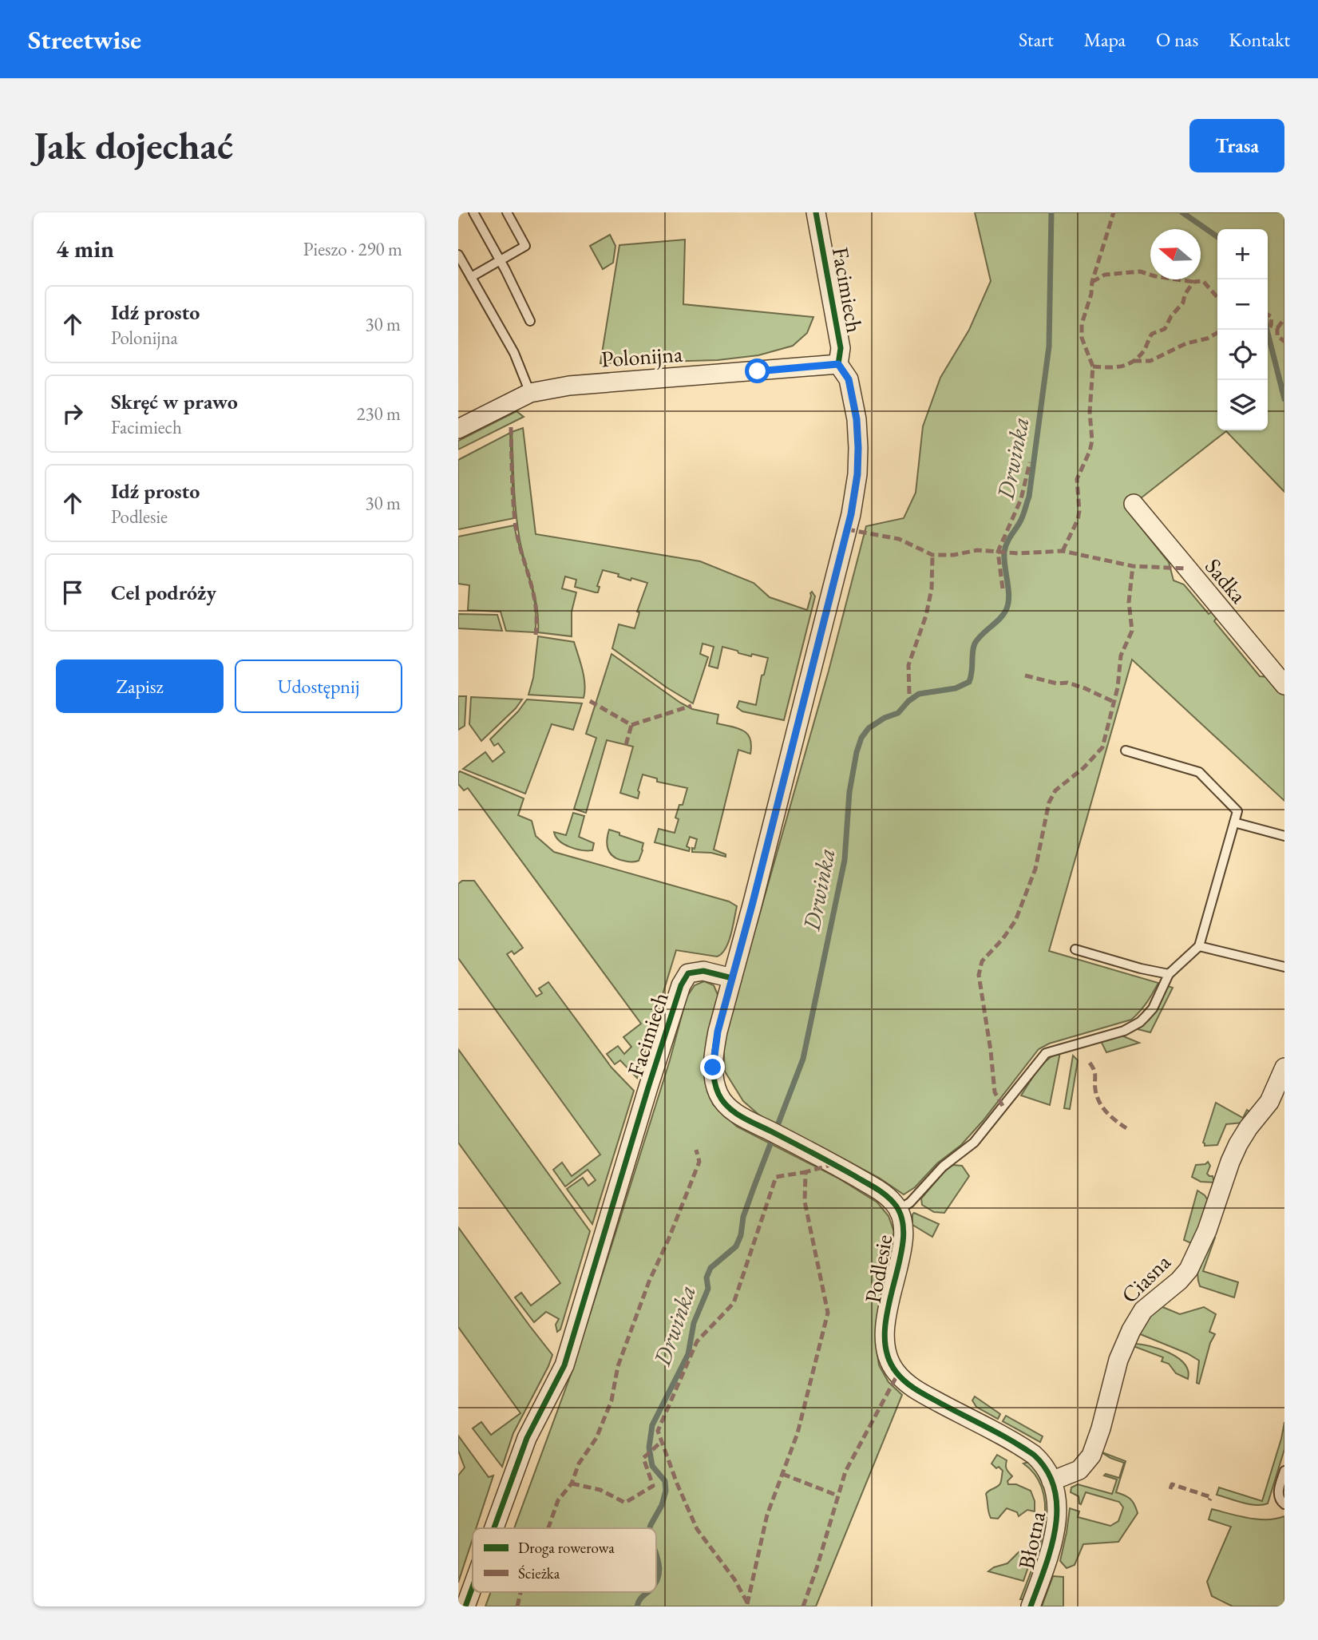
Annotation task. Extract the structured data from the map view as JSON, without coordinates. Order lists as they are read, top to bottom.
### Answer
{
  "streets": {
    "street": [
      "Facimiech",
      "Polonijna",
      "Sadka",
      "Podlesie",
      "Ciasna",
      "Błotna"
    ]
  },
  "crossings": [
    ["Facimiech", "Polonijna"],
    ["Facimiech", "Podlesie"],
    ["Podlesie", "Ciasna"],
    ["Podlesie", "Błotna"],
    ["Ciasna", "Błotna"]
  ],
  "water": ["Drwinka"],
  "legend": ["Droga rowerowa", "Ścieżka"],
  "north": "left",
  "page": {
    "header": "Streetwise",
    "nav": [
      "Start",
      "Mapa",
      "O nas",
      "Kontakt"
    ],
    "buttons": [
      "Trasa",
      ["Zapisz", "Udostępnij"]
    ],
    "title": "Jak dojechać",
    "heading": ["4 min", "Pieszo · 290 m"],
    "map_buttons": ["+", "−"],
    "list": [
      ["Idź prosto", "Polonijna", "30 m"],
      ["Skręć w prawo", "Facimiech", "230 m"],
      ["Idź prosto", "Podlesie", "30 m"],
      "Cel podróży"
    ]
  }
}
